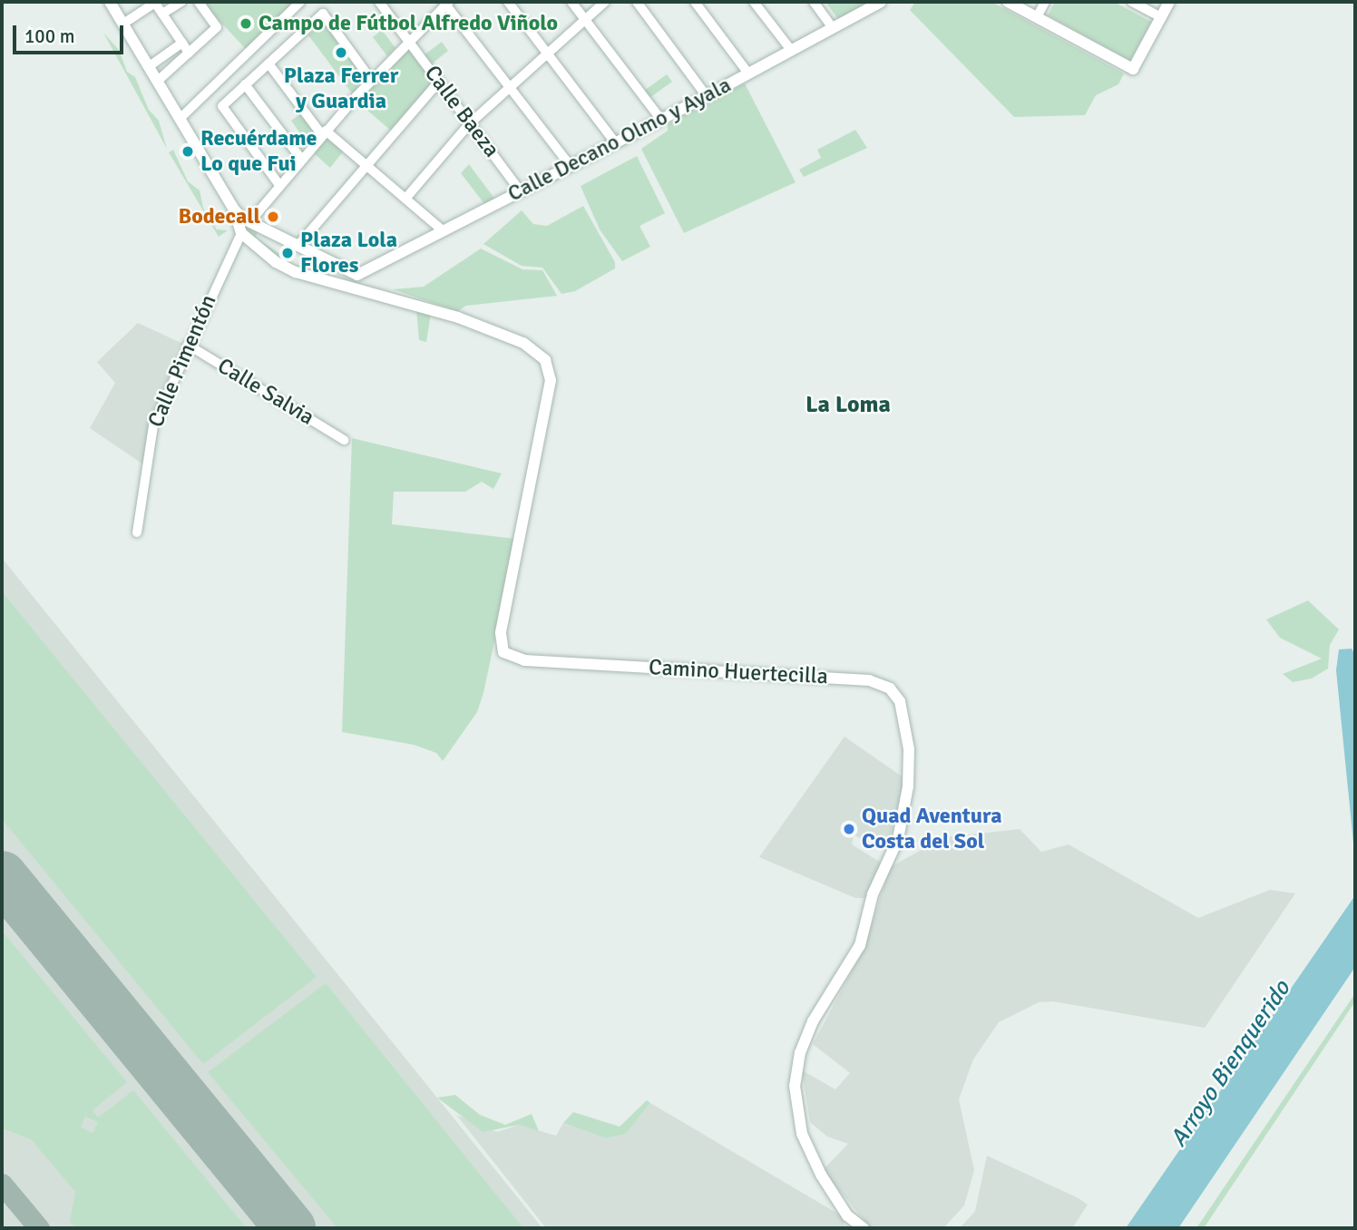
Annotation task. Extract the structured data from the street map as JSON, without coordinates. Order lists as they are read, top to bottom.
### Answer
{
  "streets": {
    "street": [
      "Calle Baeza",
      "Calle Decano Olmo y Ayala",
      "Calle Pimentón",
      "Calle Salvia",
      "Camino Huertecilla"
    ]
  },
  "crossings": [
    ["Calle Baeza", "Calle Decano Olmo y Ayala"],
    ["Calle Pimentón", "Calle Salvia"]
  ],
  "districts": ["La Loma"],
  "water": ["Arroyo Bienquerido"],
  "places": [
    "Campo de Fútbol Alfredo Viñolo",
    "Plaza Ferrer y Guardia",
    "Recuérdame Lo que Fui",
    "Bodecall",
    "Plaza Lola Flores",
    "Quad Aventura Costa del Sol"
  ],
  "scale_bar": "100 m"
}
